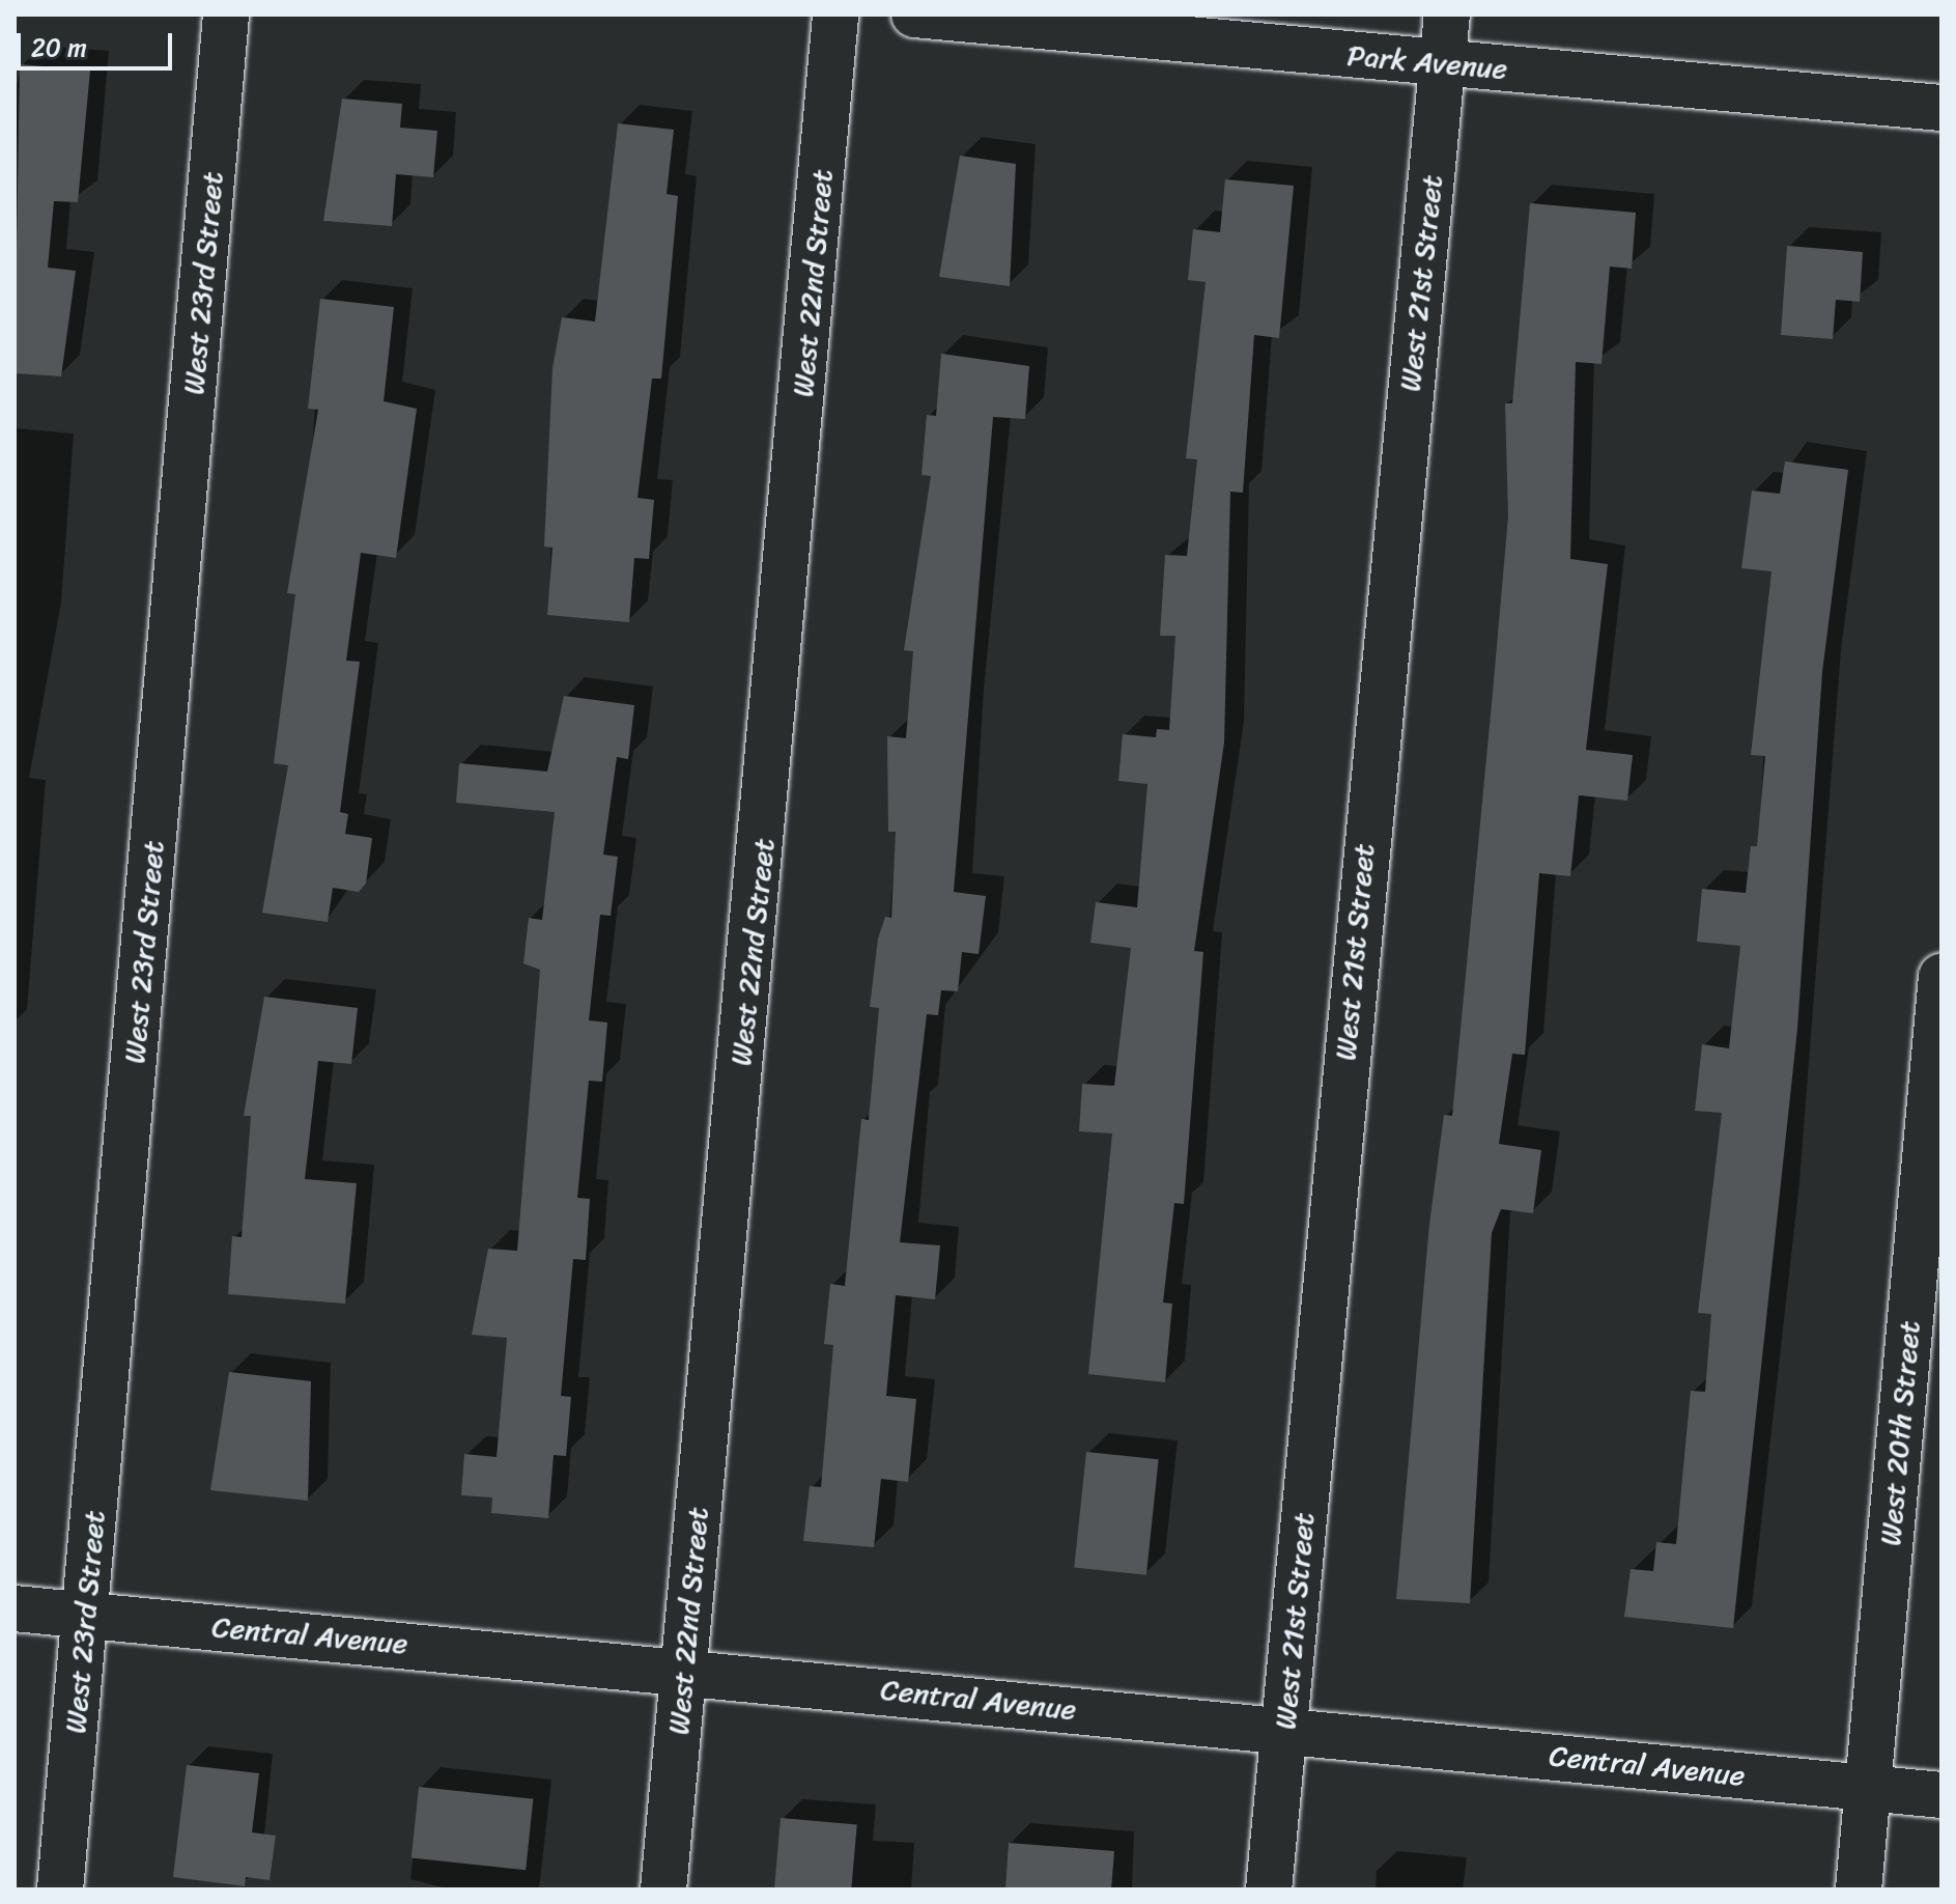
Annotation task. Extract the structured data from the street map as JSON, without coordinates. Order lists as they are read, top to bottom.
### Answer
{
  "streets": {
    "street": [
      "Park Avenue",
      "West 23rd Street",
      "West 22nd Street",
      "West 21st Street",
      "West 20th Street",
      "Central Avenue"
    ]
  },
  "crossings": [
    ["Park Avenue", "West 21st Street"],
    ["West 23rd Street", "Central Avenue"],
    ["West 22nd Street", "Central Avenue"],
    ["West 21st Street", "Central Avenue"],
    ["West 20th Street", "Central Avenue"]
  ],
  "scale_bar": "20 m"
}
